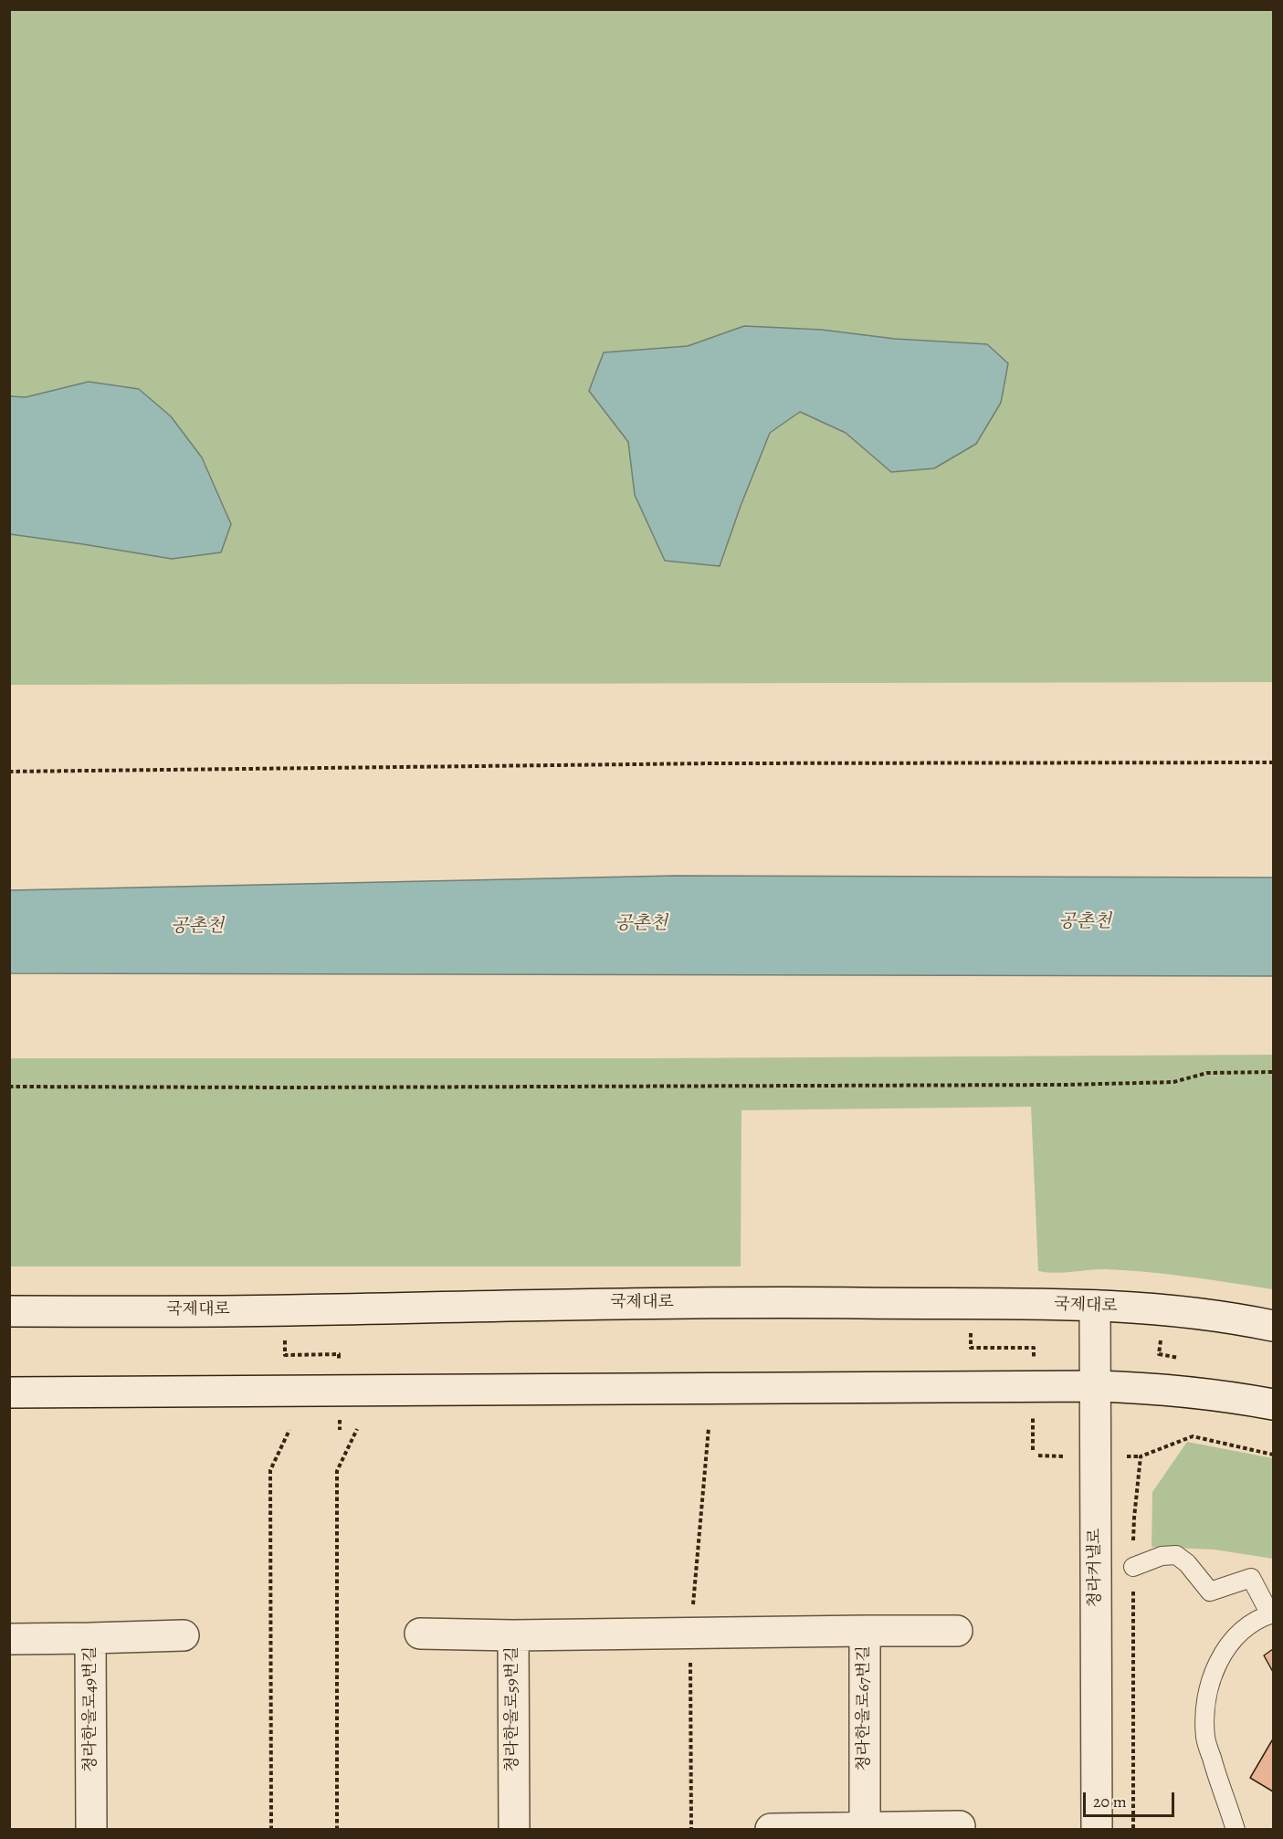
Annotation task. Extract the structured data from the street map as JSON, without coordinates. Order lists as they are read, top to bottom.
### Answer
{
  "streets": {
    "main road": [
      "국제대로",
      "청라커낼로",
      "청라한울로67번길",
      "청라한울로49번길",
      "청라한울로59번길"
    ]
  },
  "crossings": [
    ["국제대로", "청라커낼로"],
    ["청라한울로67번길", "청라한울로59번길"]
  ],
  "water": ["공촌천"],
  "scale_bar": "20 m"
}
